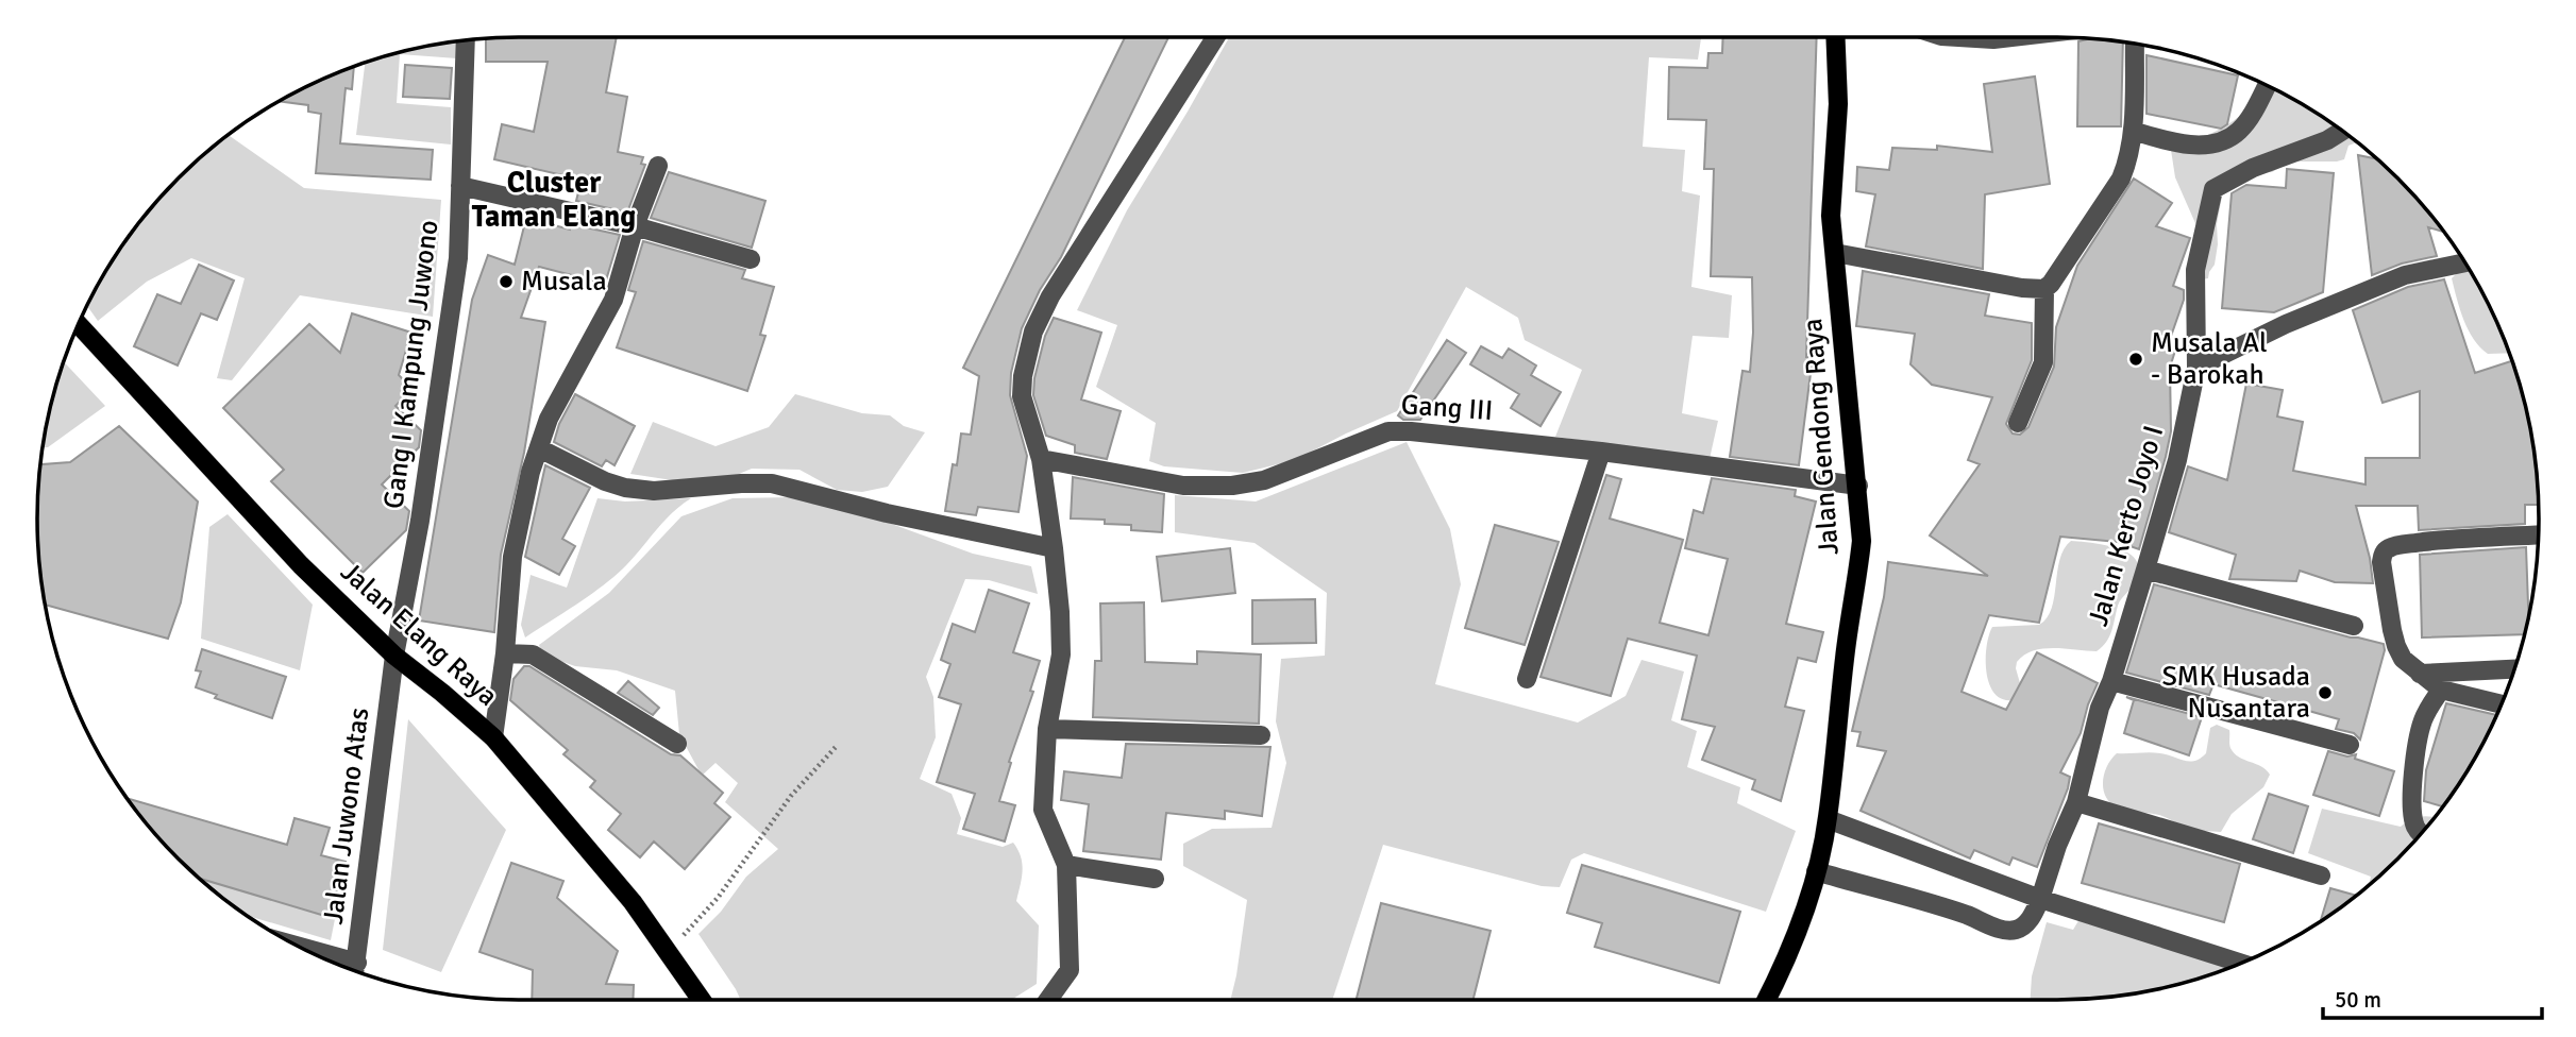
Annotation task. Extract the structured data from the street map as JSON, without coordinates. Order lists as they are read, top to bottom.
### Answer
{
  "streets": {
    "main road": ["Jalan Gendong Raya", "Jalan Elang Raya"],
    "street": [
      "Gang I Kampung Juwono",
      "Gang III",
      "Jalan Kerto Joyo I",
      "Jalan Juwono Atas"
    ]
  },
  "crossings": [
    ["Gang I Kampung Juwono", "Jalan Elang Raya"],
    ["Gang I Kampung Juwono", "Jalan Juwono Atas"],
    ["Gang III", "Jalan Gendong Raya"],
    ["Jalan Gendong Raya", "Jalan Kerto Joyo I"],
    ["Jalan Elang Raya", "Jalan Juwono Atas"]
  ],
  "districts": ["Cluster Taman Elang"],
  "places": ["Musala", "Musala Al - Barokah", "SMK Husada Nusantara"],
  "scale_bar": "50 m"
}
